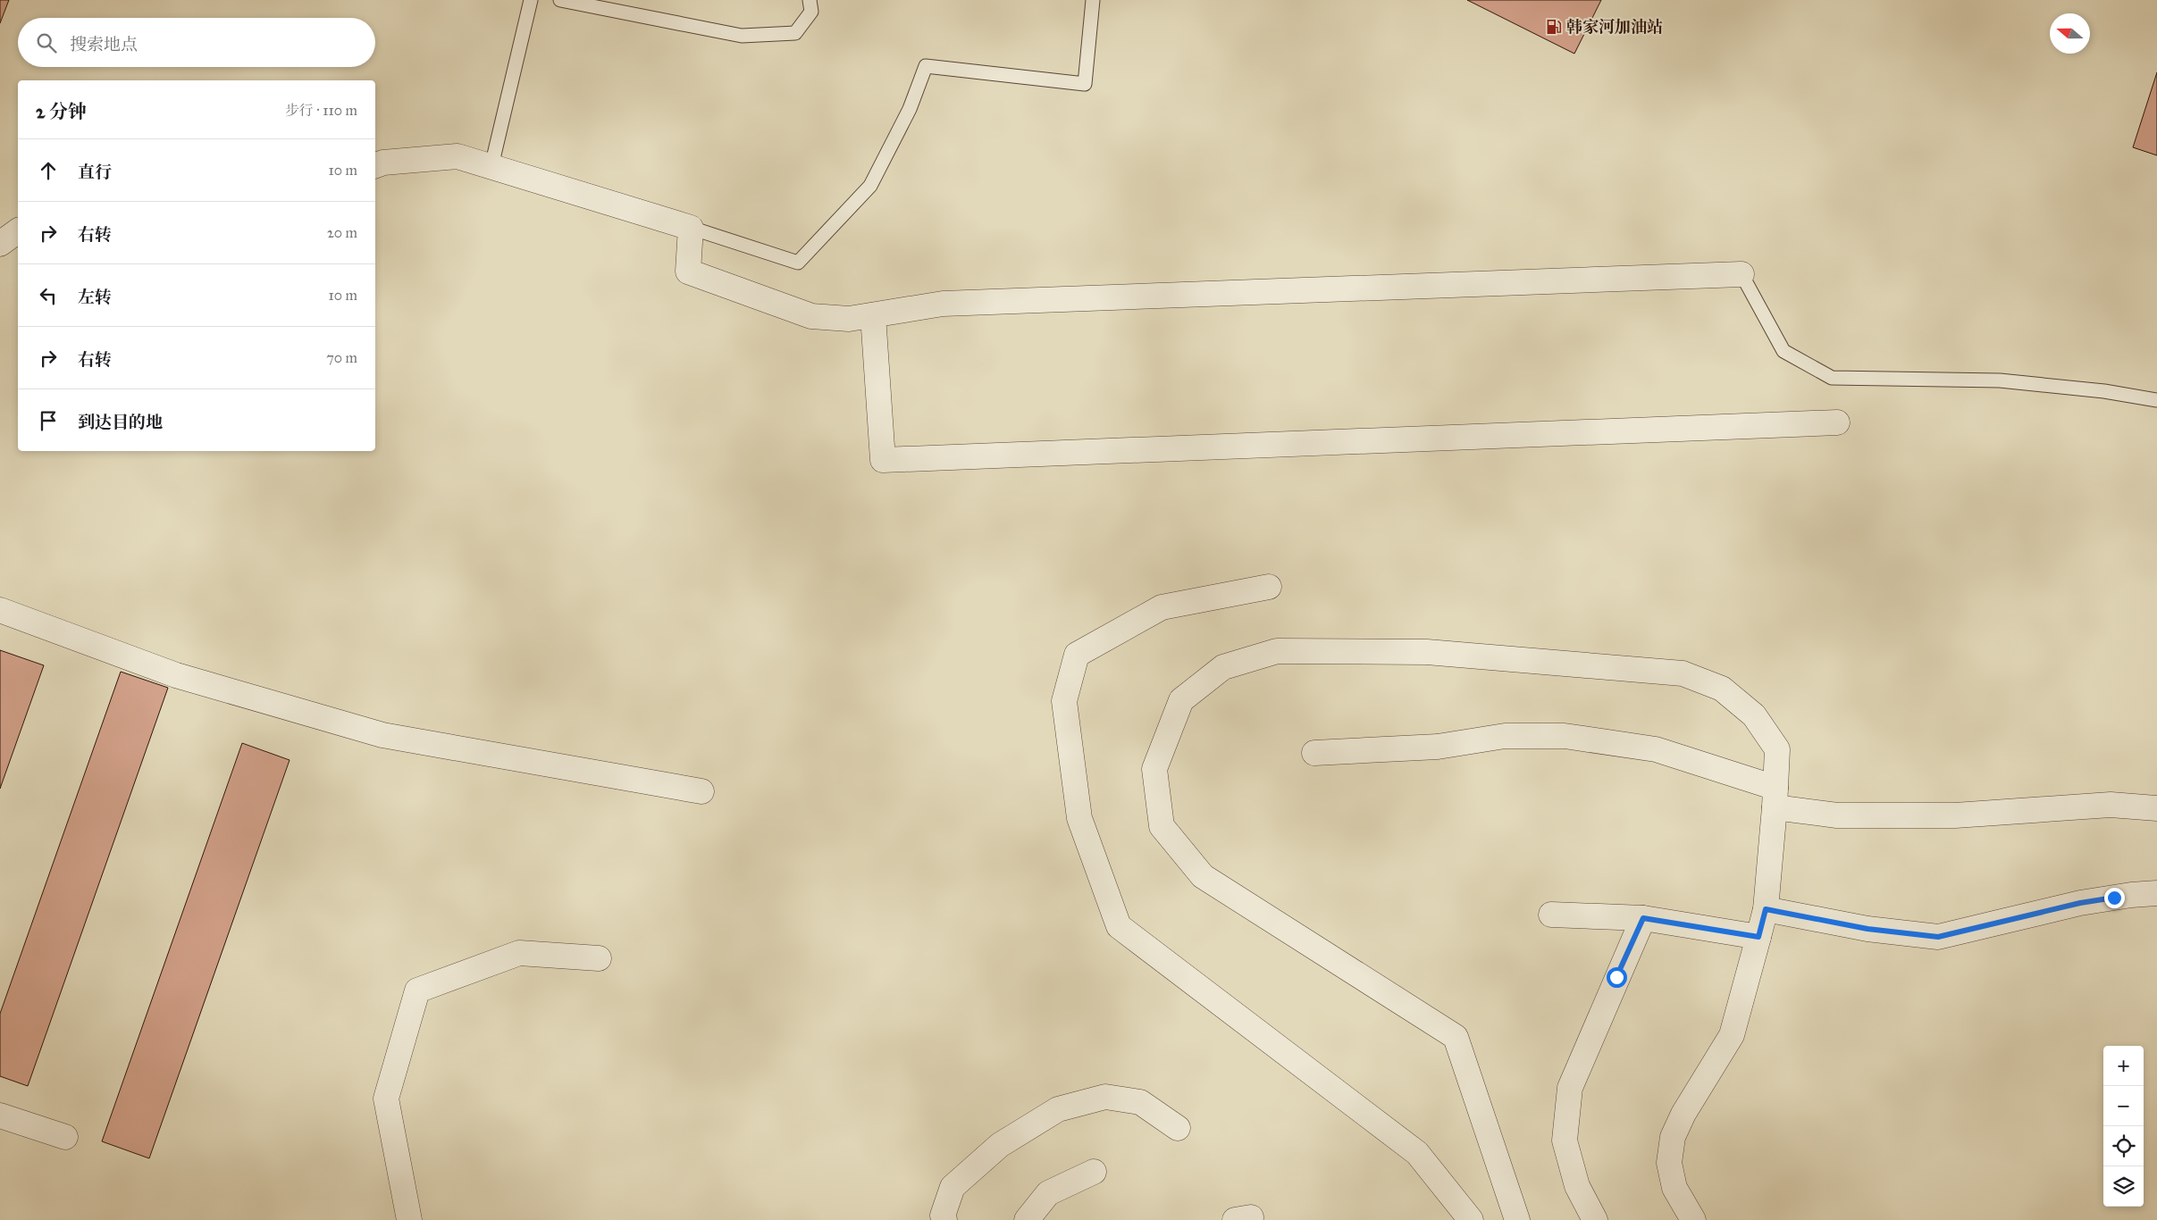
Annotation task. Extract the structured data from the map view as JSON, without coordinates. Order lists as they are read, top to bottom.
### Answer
{
  "places": {
    "fuel station": ["韩家河加油站"]
  },
  "north": "left",
  "page": {
    "search": "搜索地点",
    "heading": ["2 分钟", "步行 · 110 m"],
    "list": [
      ["直行", "10 m"],
      ["右转", "20 m"],
      ["左转", "10 m"],
      ["右转", "70 m"],
      "到达目的地"
    ],
    "map_buttons": ["+", "−"]
  }
}
